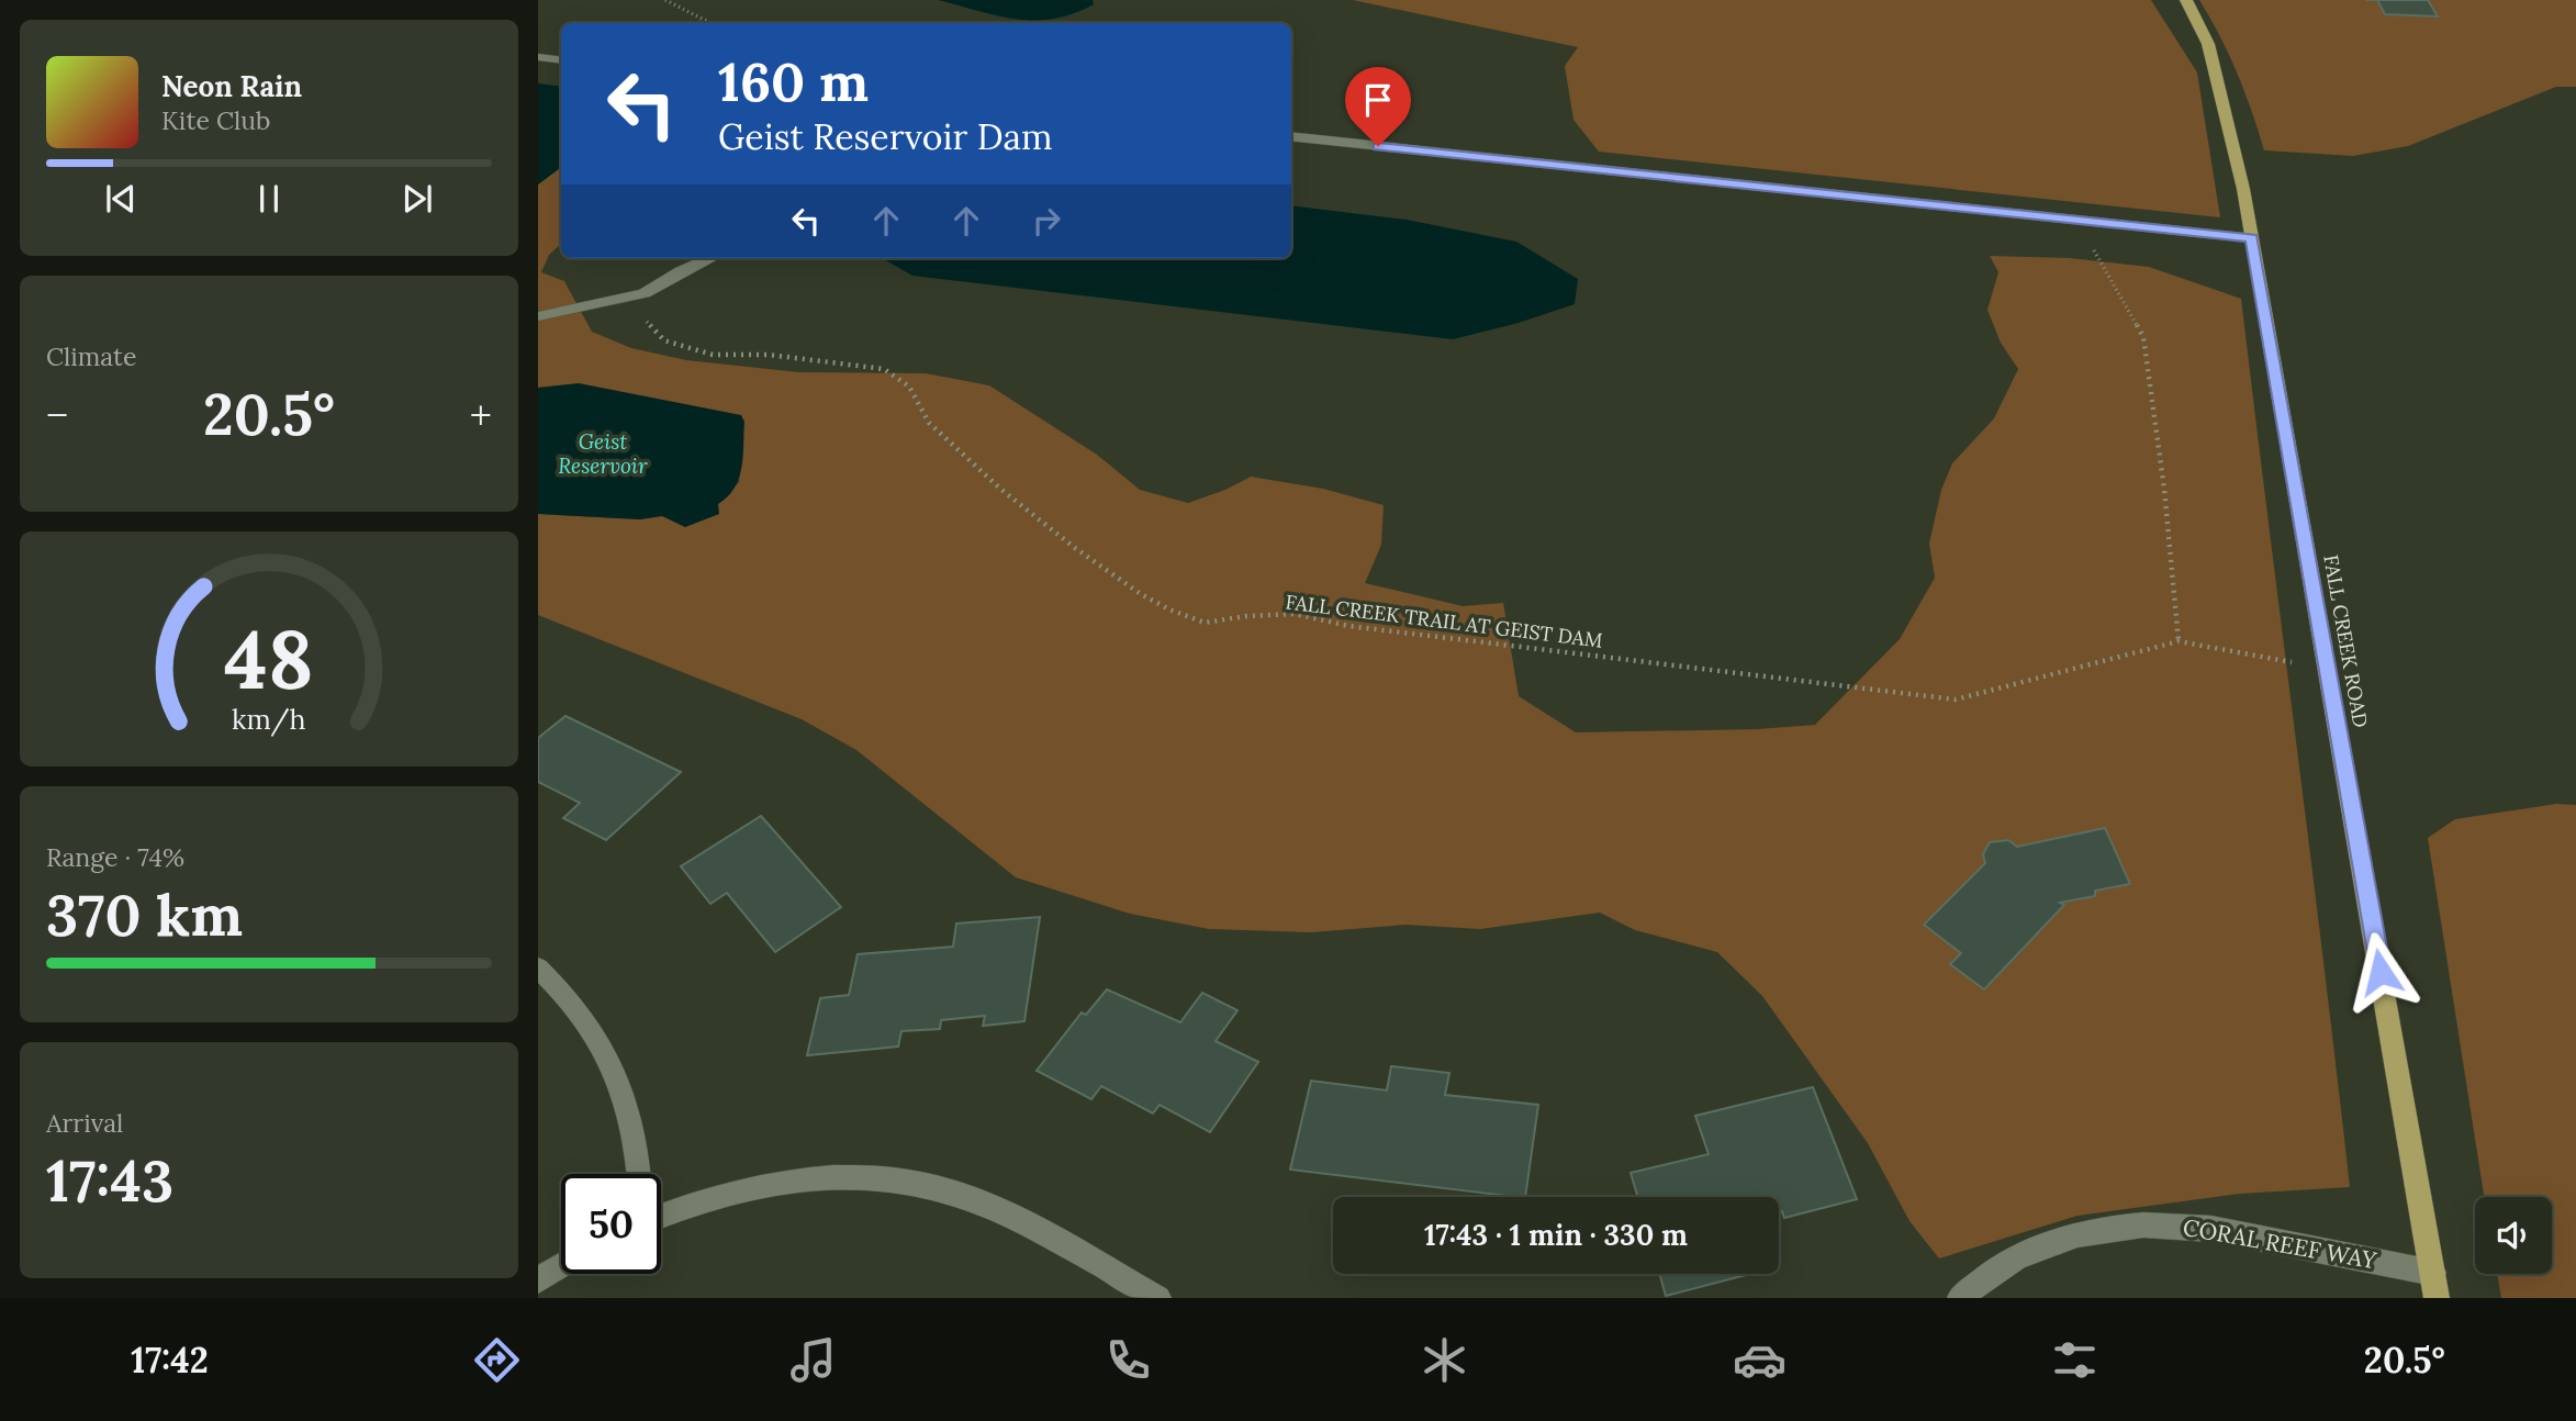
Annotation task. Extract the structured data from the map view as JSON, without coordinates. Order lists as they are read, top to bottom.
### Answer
{
  "streets": {
    "main road": ["FALL CREEK ROAD"],
    "street": ["CORAL REEF WAY"],
    "path": ["FALL CREEK TRAIL AT GEIST DAM"]
  },
  "crossings": [
    ["FALL CREEK TRAIL AT GEIST DAM", "FALL CREEK ROAD"],
    ["FALL CREEK ROAD", "CORAL REEF WAY"]
  ],
  "water": ["Geist Reservoir"],
  "page": {
    "turn": ["160 m", "Geist Reservoir Dam"],
    "song": ["Neon Rain", "Kite Club"],
    "tile": [
      "Climate",
      ["Range · 74%", "370 km"],
      ["Arrival", "17:43"]
    ],
    "heat": ["−", "20.5°", "+"],
    "limit": "50",
    "trip": "17:43 · 1 min · 330 m",
    "tabs": ["17:42", "20.5°"],
    "gauge": ["48", "km/h"]
  }
}
